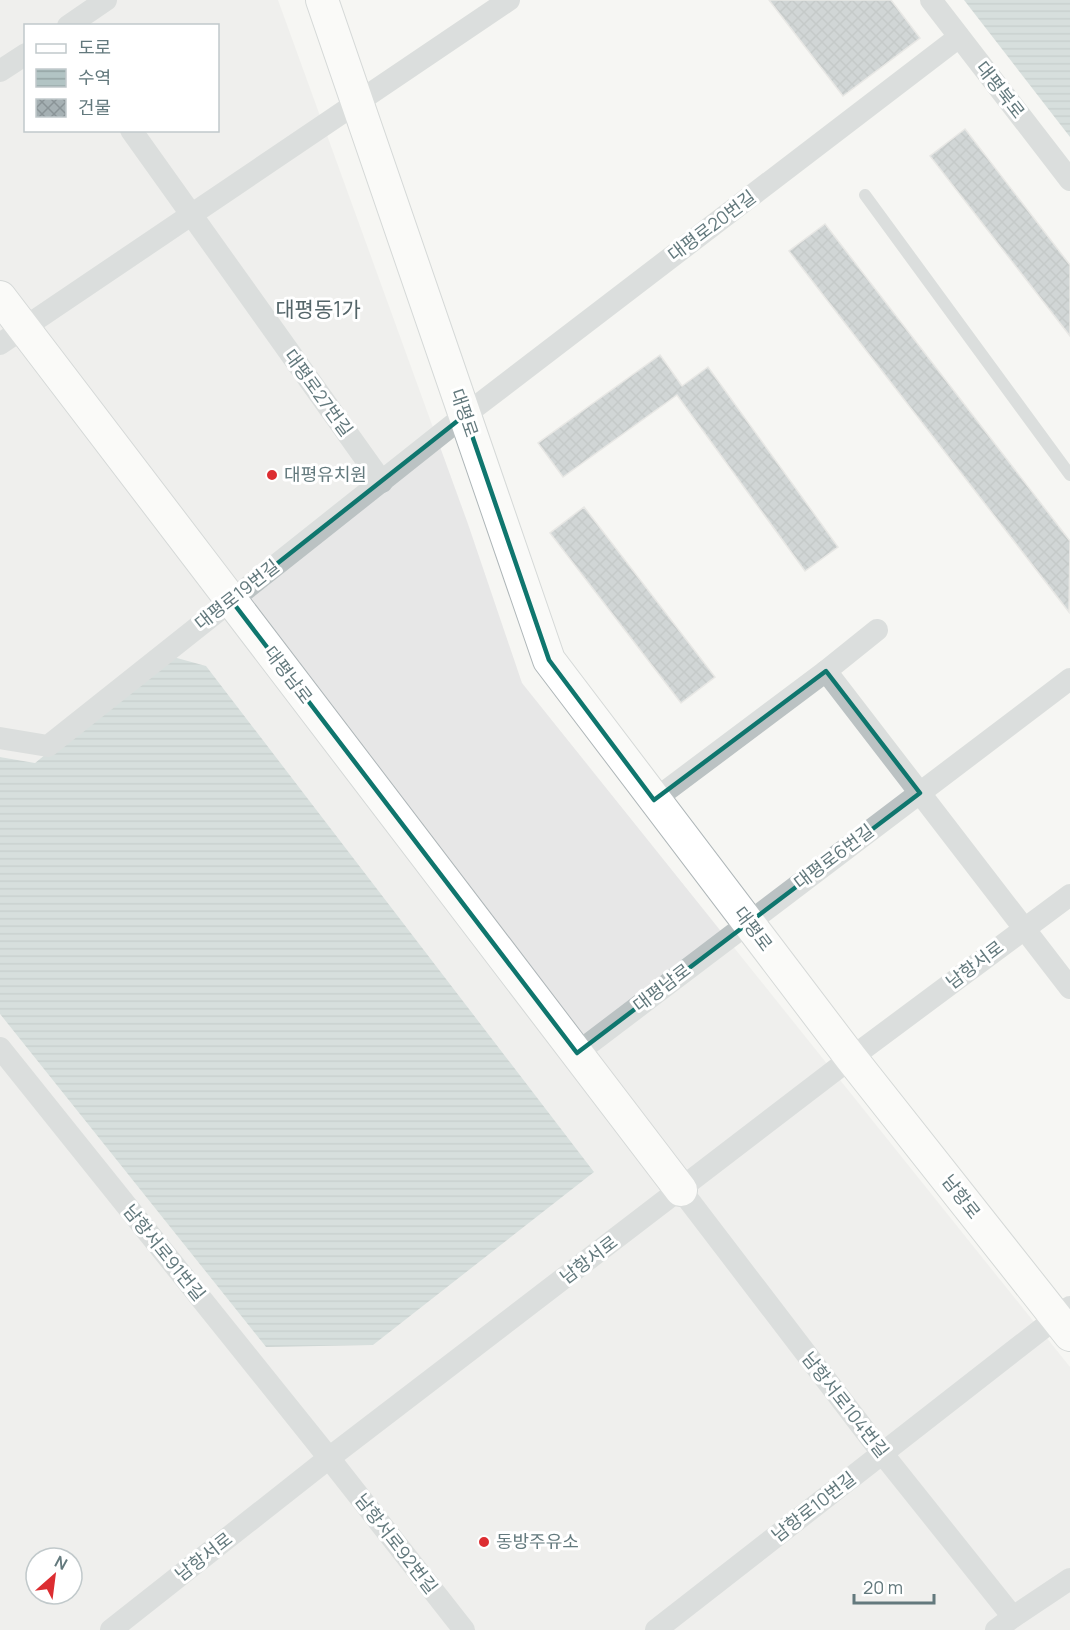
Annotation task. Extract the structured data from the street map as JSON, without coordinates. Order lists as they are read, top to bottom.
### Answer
{
  "streets": {
    "main road": ["대평로", "대평남로", "남항로"],
    "street": [
      "대평북로",
      "대평로20번길",
      "대평로27번길",
      "대평로19번길",
      "대평로6번길",
      "남항서로",
      "남항서로91번길",
      "남항서로104번길",
      "남항로10번길",
      "남항서로92번길"
    ]
  },
  "crossings": [
    ["대평북로", "대평로20번길"],
    ["대평로20번길", "대평로"],
    ["대평로20번길", "대평로19번길"],
    ["대평로27번길", "대평로19번길"],
    ["대평로", "대평로19번길"],
    ["대평로", "대평남로"],
    ["대평로", "대평로6번길"],
    ["대평로", "남항서로"],
    ["대평로", "남항로"],
    ["대평로19번길", "대평남로"],
    ["대평남로", "대평로6번길"],
    ["대평남로", "남항서로"],
    ["대평남로", "남항서로104번길"],
    ["남항서로", "남항로"],
    ["남항서로", "남항서로91번길"],
    ["남항서로", "남항서로104번길"],
    ["남항서로", "남항서로92번길"],
    ["남항로", "남항로10번길"],
    ["남항서로91번길", "남항서로92번길"],
    ["남항서로104번길", "남항로10번길"]
  ],
  "districts": ["대평동1가"],
  "places": ["대평유치원", "동방주유소"],
  "legend": ["도로", "수역", "건물"],
  "scale_bar": "20 m",
  "north": "top right"
}
